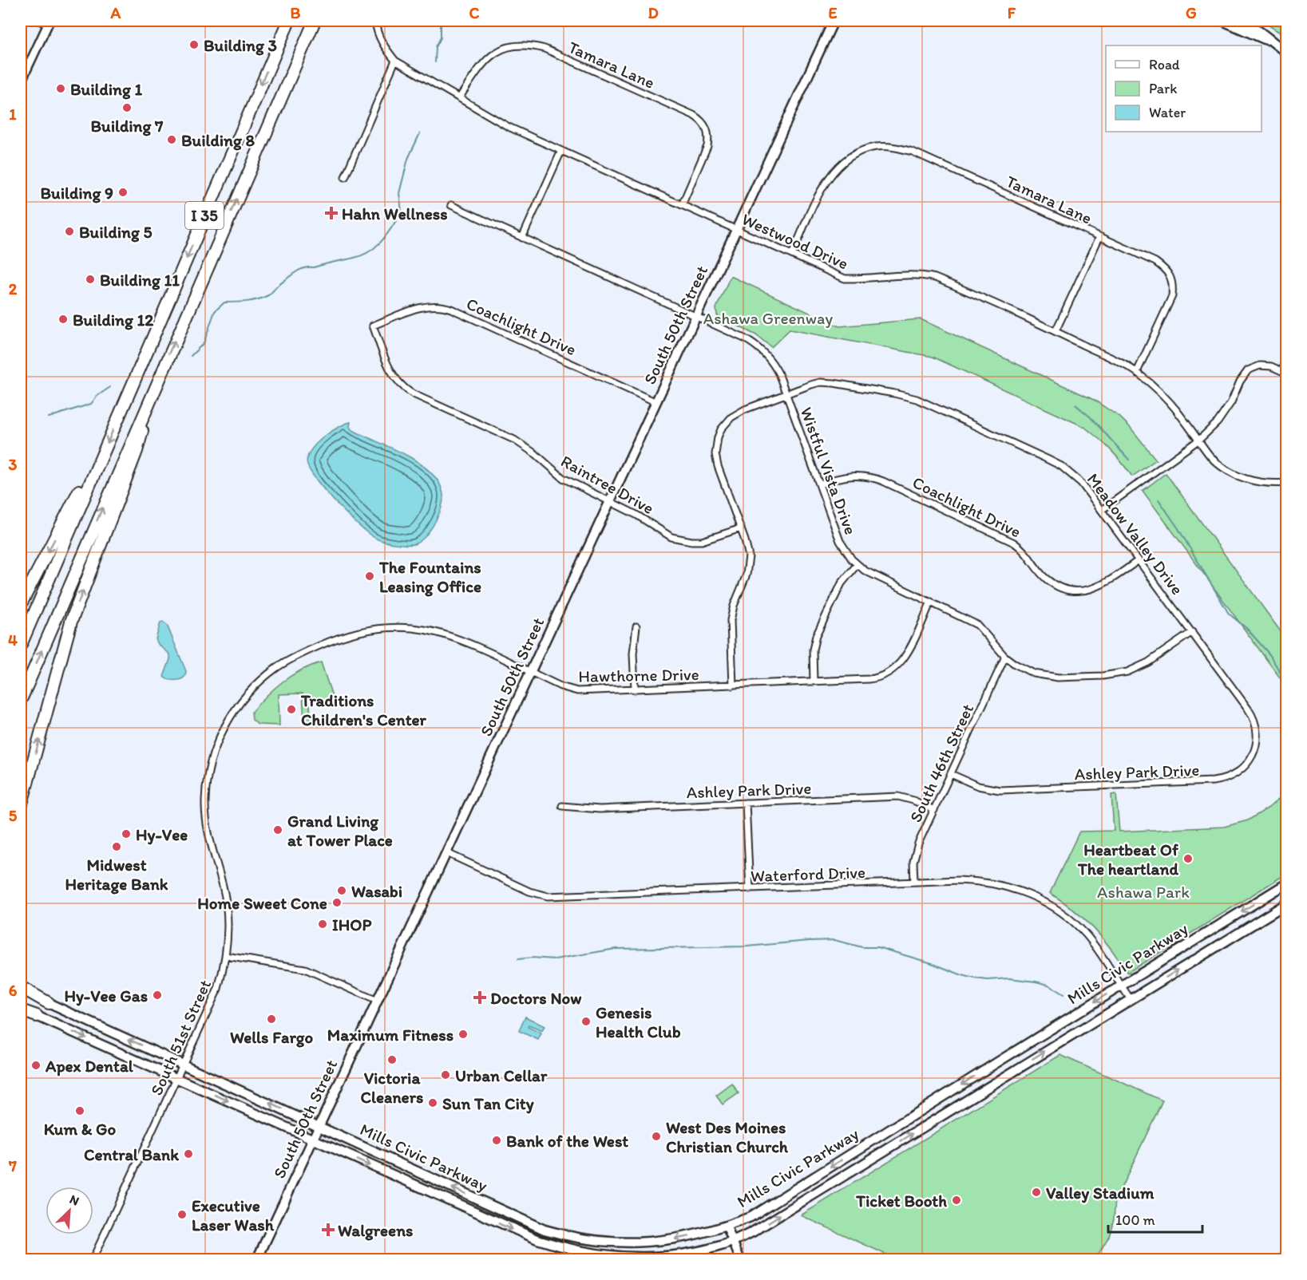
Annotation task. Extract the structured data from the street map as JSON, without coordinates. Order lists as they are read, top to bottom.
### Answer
{
  "streets": {
    "highway": ["I 35"],
    "main road": ["South 50th Street", "Mills Civic Parkway"],
    "street": [
      "Tamara Lane",
      "Westwood Drive",
      "Coachlight Drive",
      "Wistful Vista Drive",
      "Raintree Drive",
      "Meadow Valley Drive",
      "Hawthorne Drive",
      "South 46th Street",
      "Ashley Park Drive",
      "Waterford Drive",
      "South 51st Street"
    ]
  },
  "crossings": [
    ["Tamara Lane", "Westwood Drive"],
    ["Westwood Drive", "South 50th Street"],
    ["South 50th Street", "Coachlight Drive"],
    ["South 50th Street", "Wistful Vista Drive"],
    ["South 50th Street", "Raintree Drive"],
    ["South 50th Street", "Hawthorne Drive"],
    ["South 50th Street", "Waterford Drive"],
    ["South 50th Street", "Mills Civic Parkway"],
    ["Coachlight Drive", "Wistful Vista Drive"],
    ["Coachlight Drive", "Raintree Drive"],
    ["Coachlight Drive", "Meadow Valley Drive"],
    ["Wistful Vista Drive", "Meadow Valley Drive"],
    ["Wistful Vista Drive", "Hawthorne Drive"],
    ["Wistful Vista Drive", "South 46th Street"],
    ["Raintree Drive", "Meadow Valley Drive"],
    ["Meadow Valley Drive", "Hawthorne Drive"],
    ["Meadow Valley Drive", "Ashley Park Drive"],
    ["Hawthorne Drive", "South 51st Street"],
    ["South 46th Street", "Ashley Park Drive"],
    ["South 46th Street", "Waterford Drive"],
    ["Waterford Drive", "Mills Civic Parkway"],
    ["Mills Civic Parkway", "South 51st Street"]
  ],
  "parks": ["Ashawa Greenway", "Ashawa Park"],
  "places": {
    "other": [
      "Building 3",
      "Building 1",
      "Building 7",
      "Building 8",
      "Building 9",
      "Building 5",
      "Building 11",
      "Building 12",
      "The Fountains Leasing Office",
      "Traditions Children's Center",
      "Grand Living at Tower Place",
      "Hy-Vee",
      "Midwest Heritage Bank",
      "Heartbeat Of The heartland",
      "Wasabi",
      "Home Sweet Cone",
      "IHOP",
      "Hy-Vee Gas",
      "Wells Fargo",
      "Genesis Health Club",
      "Maximum Fitness",
      "Victoria Cleaners",
      "Apex Dental",
      "Urban Cellar",
      "Sun Tan City",
      "Kum & Go",
      "West Des Moines Christian Church",
      "Bank of the West",
      "Central Bank",
      "Valley Stadium",
      "Ticket Booth",
      "Executive Laser Wash"
    ],
    "health": ["Hahn Wellness", "Doctors Now", "Walgreens"]
  },
  "legend": ["Road", "Park", "Water"],
  "scale_bar": "100 m",
  "north": "top right",
  "grid": {
    "columns": [
      "A",
      "B",
      "C",
      "D",
      "E",
      "F",
      "G"
    ],
    "rows": [
      "1",
      "2",
      "3",
      "4",
      "5",
      "6",
      "7"
    ]
  }
}
